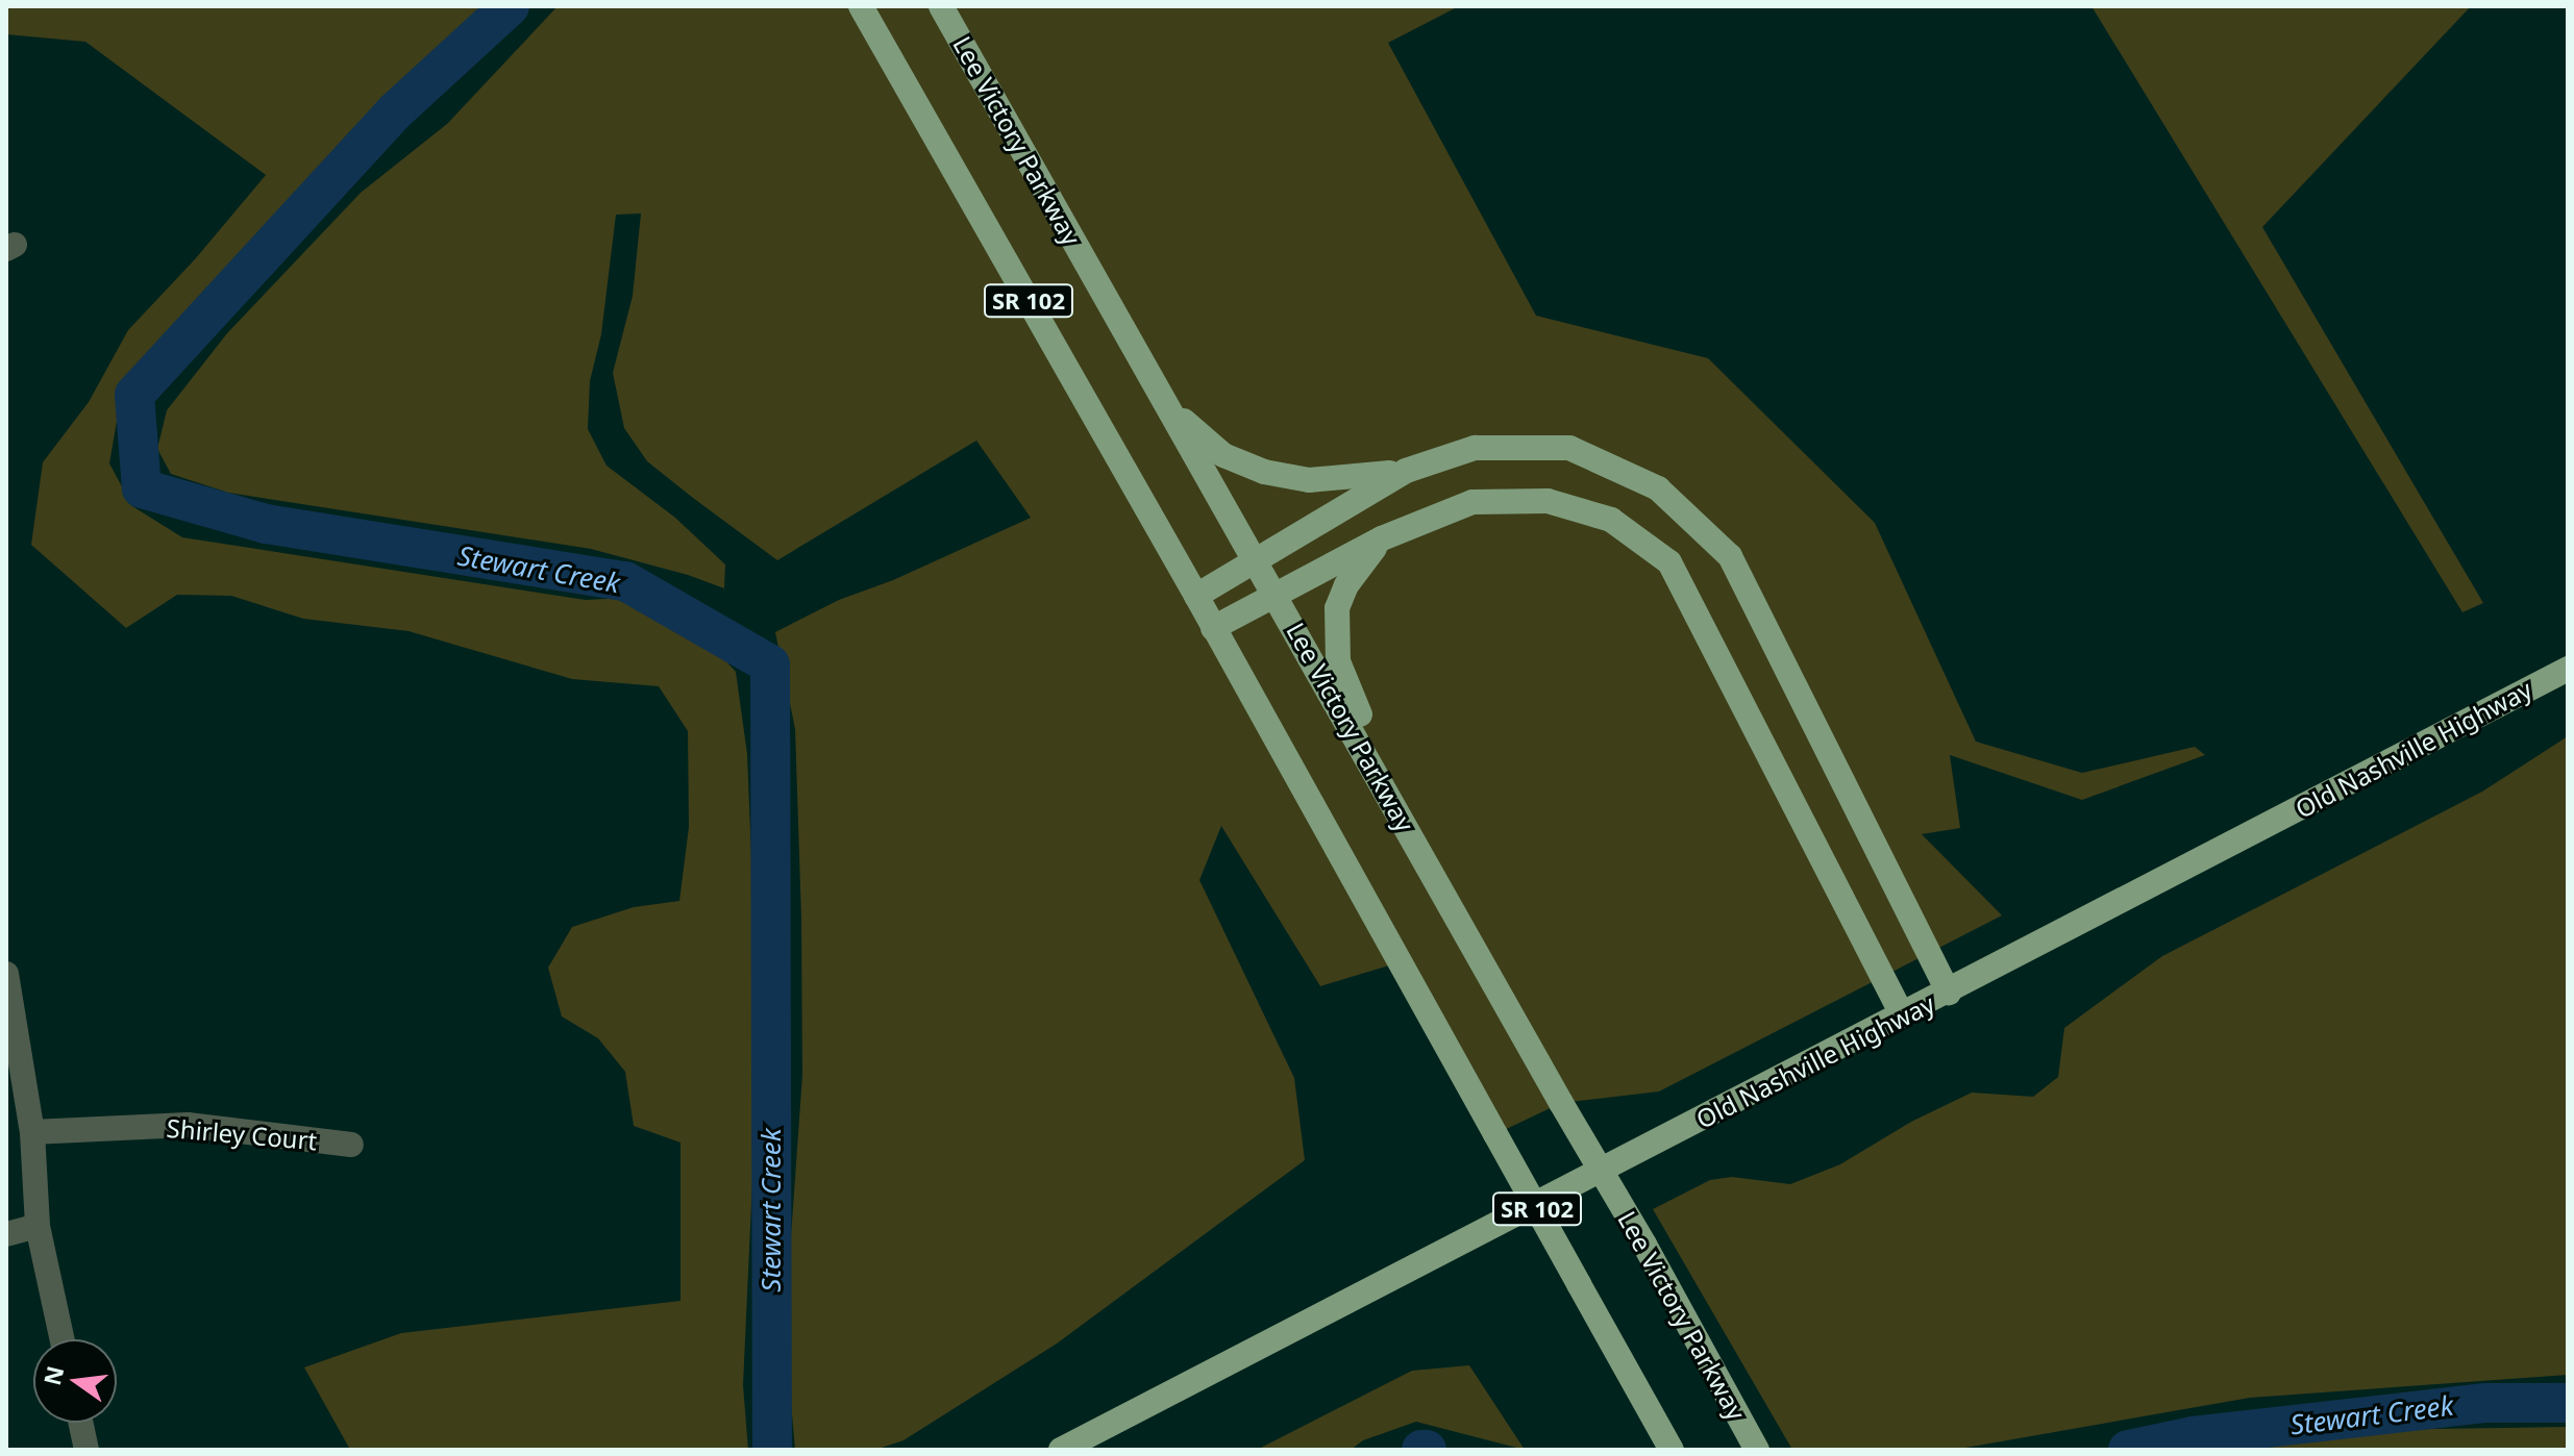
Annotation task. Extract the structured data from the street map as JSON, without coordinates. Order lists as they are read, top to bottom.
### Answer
{
  "streets": {
    "main road": ["Lee Victory Parkway", "SR 102", "Old Nashville Highway"],
    "street": ["Shirley Court"]
  },
  "water": ["Stewart Creek"],
  "north": "left"
}
